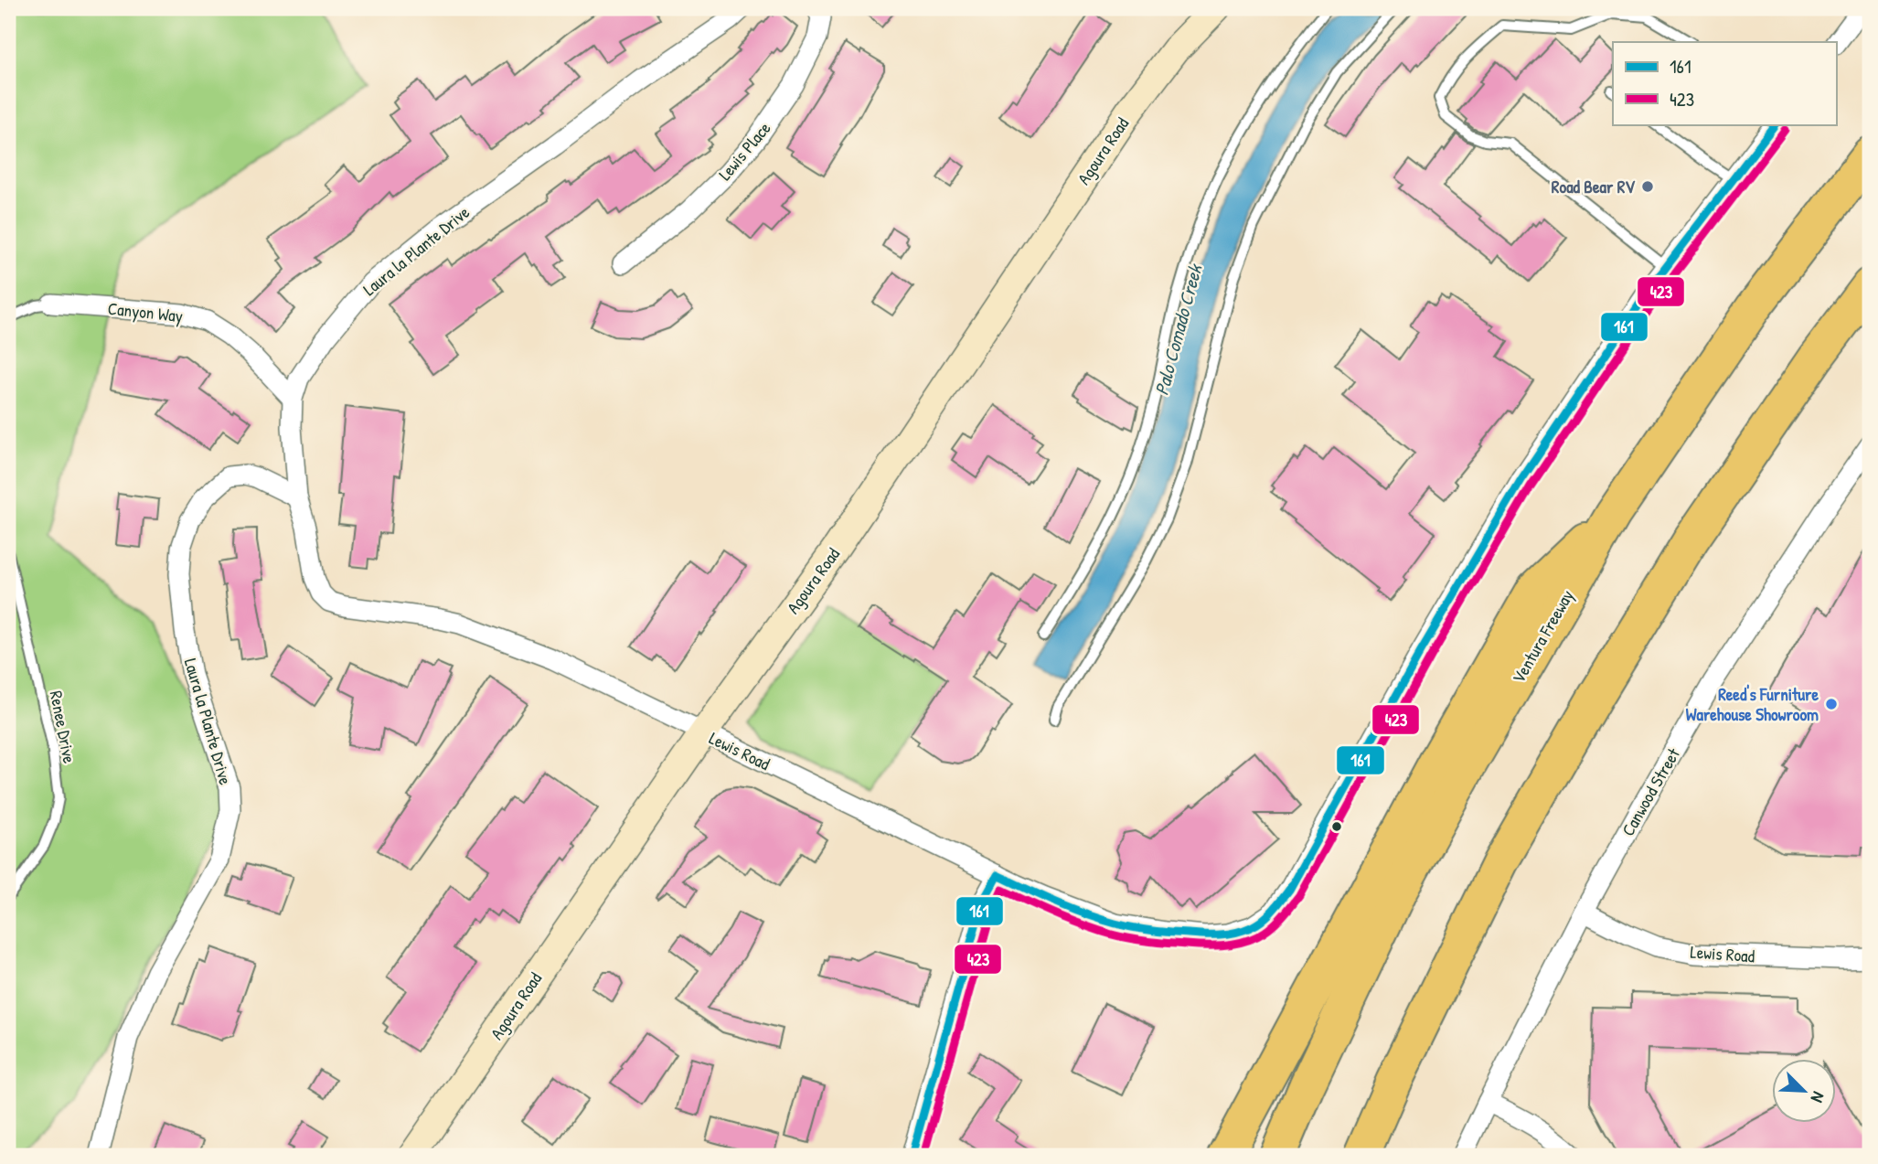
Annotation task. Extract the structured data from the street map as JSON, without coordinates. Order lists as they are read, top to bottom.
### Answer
{
  "streets": {
    "highway": ["Ventura Freeway"],
    "main road": ["Agoura Road"],
    "street": [
      "Lewis Place",
      "Laura la Plante Drive",
      "Canyon Way",
      "Lewis Road",
      "Canwood Street"
    ],
    "lane": ["Renee Drive"]
  },
  "crossings": [
    ["Agoura Road", "Lewis Road"],
    ["Laura la Plante Drive", "Canyon Way"],
    ["Laura la Plante Drive", "Lewis Road"],
    ["Lewis Road", "Canwood Street"]
  ],
  "water": ["Palo Comado Creek"],
  "places": ["Road Bear RV", "Reed's Furniture Warehouse Showroom"],
  "lines": ["transit line 161", "transit line 423"],
  "legend": ["161", "423"],
  "north": "bottom right"
}
